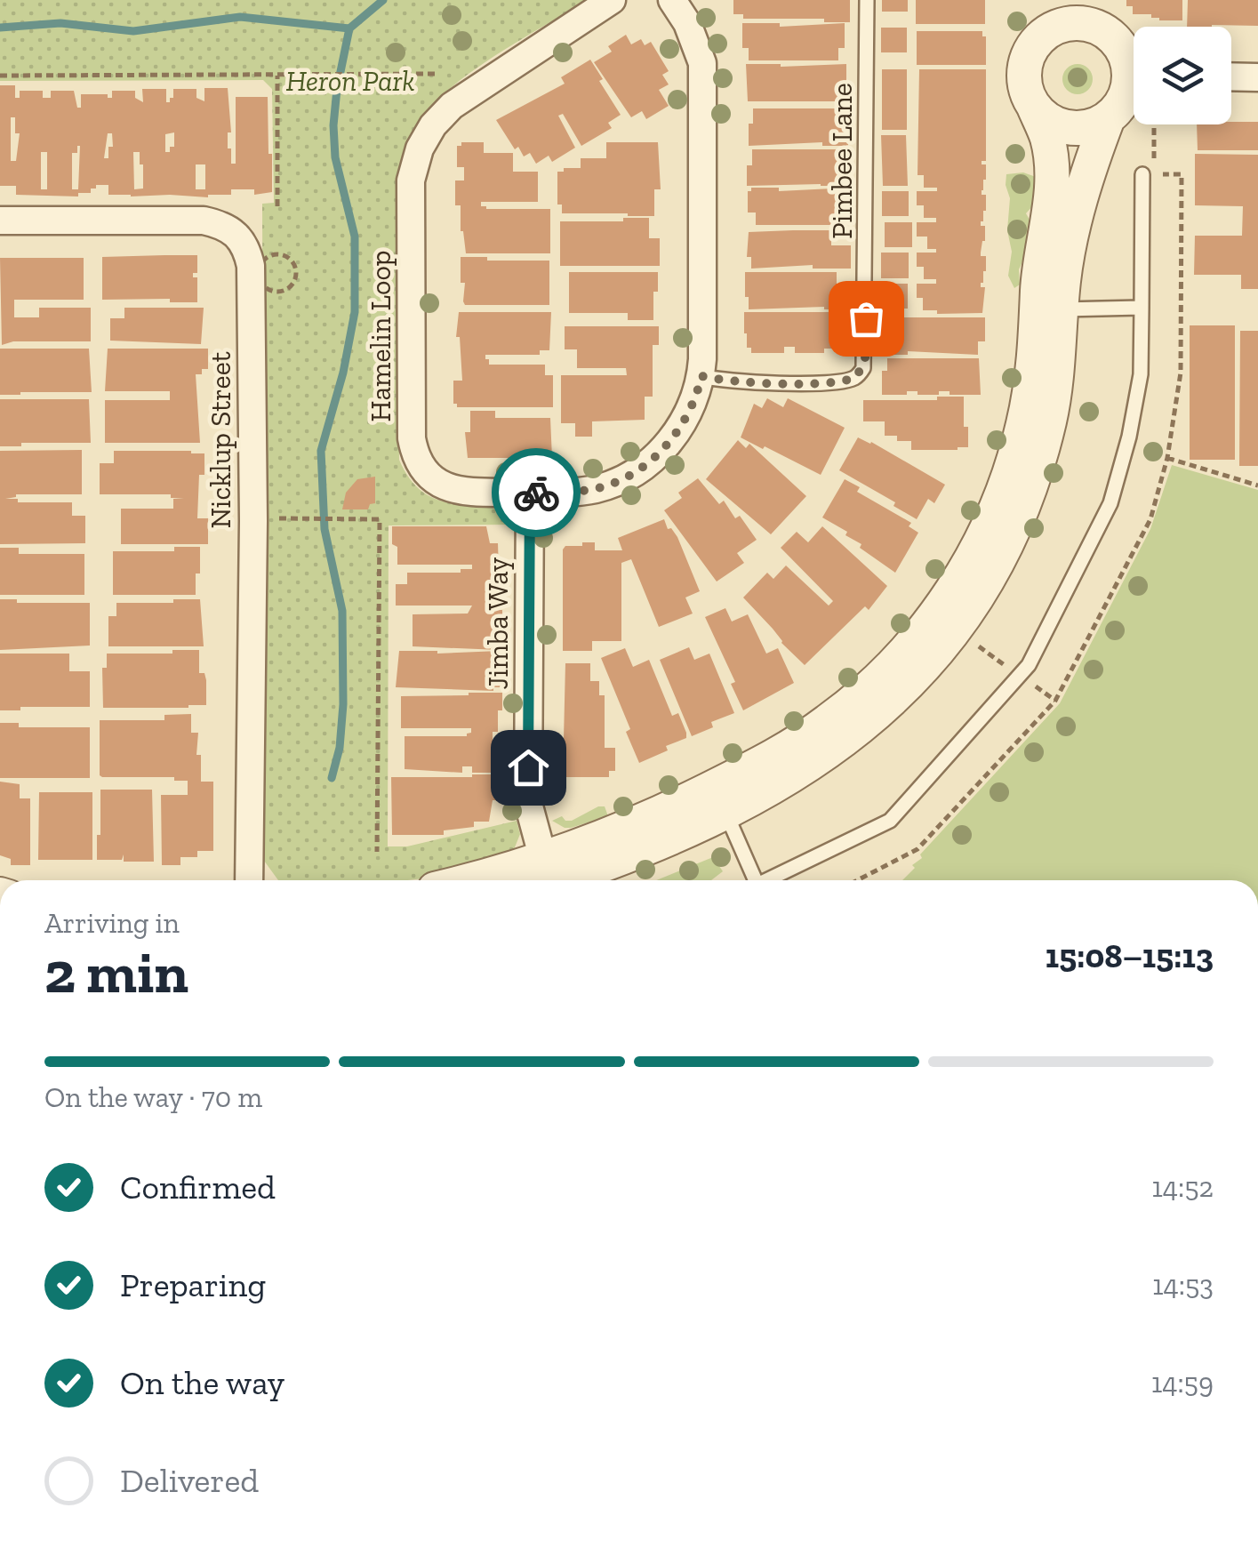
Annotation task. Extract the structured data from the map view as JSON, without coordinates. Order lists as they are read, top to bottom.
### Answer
{
  "streets": {
    "street": ["Hamelin Loop", "Nicklup Street", "Jimba Way"],
    "lane": ["Pimbee Lane"]
  },
  "crossings": [
    ["Pimbee Lane", "Hamelin Loop"],
    ["Hamelin Loop", "Jimba Way"]
  ],
  "parks": ["Heron Park"],
  "page": {
    "heading": ["2 min", "Arriving in", "15:08–15:13"],
    "bar": "On the way · 70 m",
    "list": [
      ["Confirmed", "14:52"],
      ["Preparing", "14:53"],
      ["On the way", "14:59"],
      "Delivered"
    ]
  }
}
